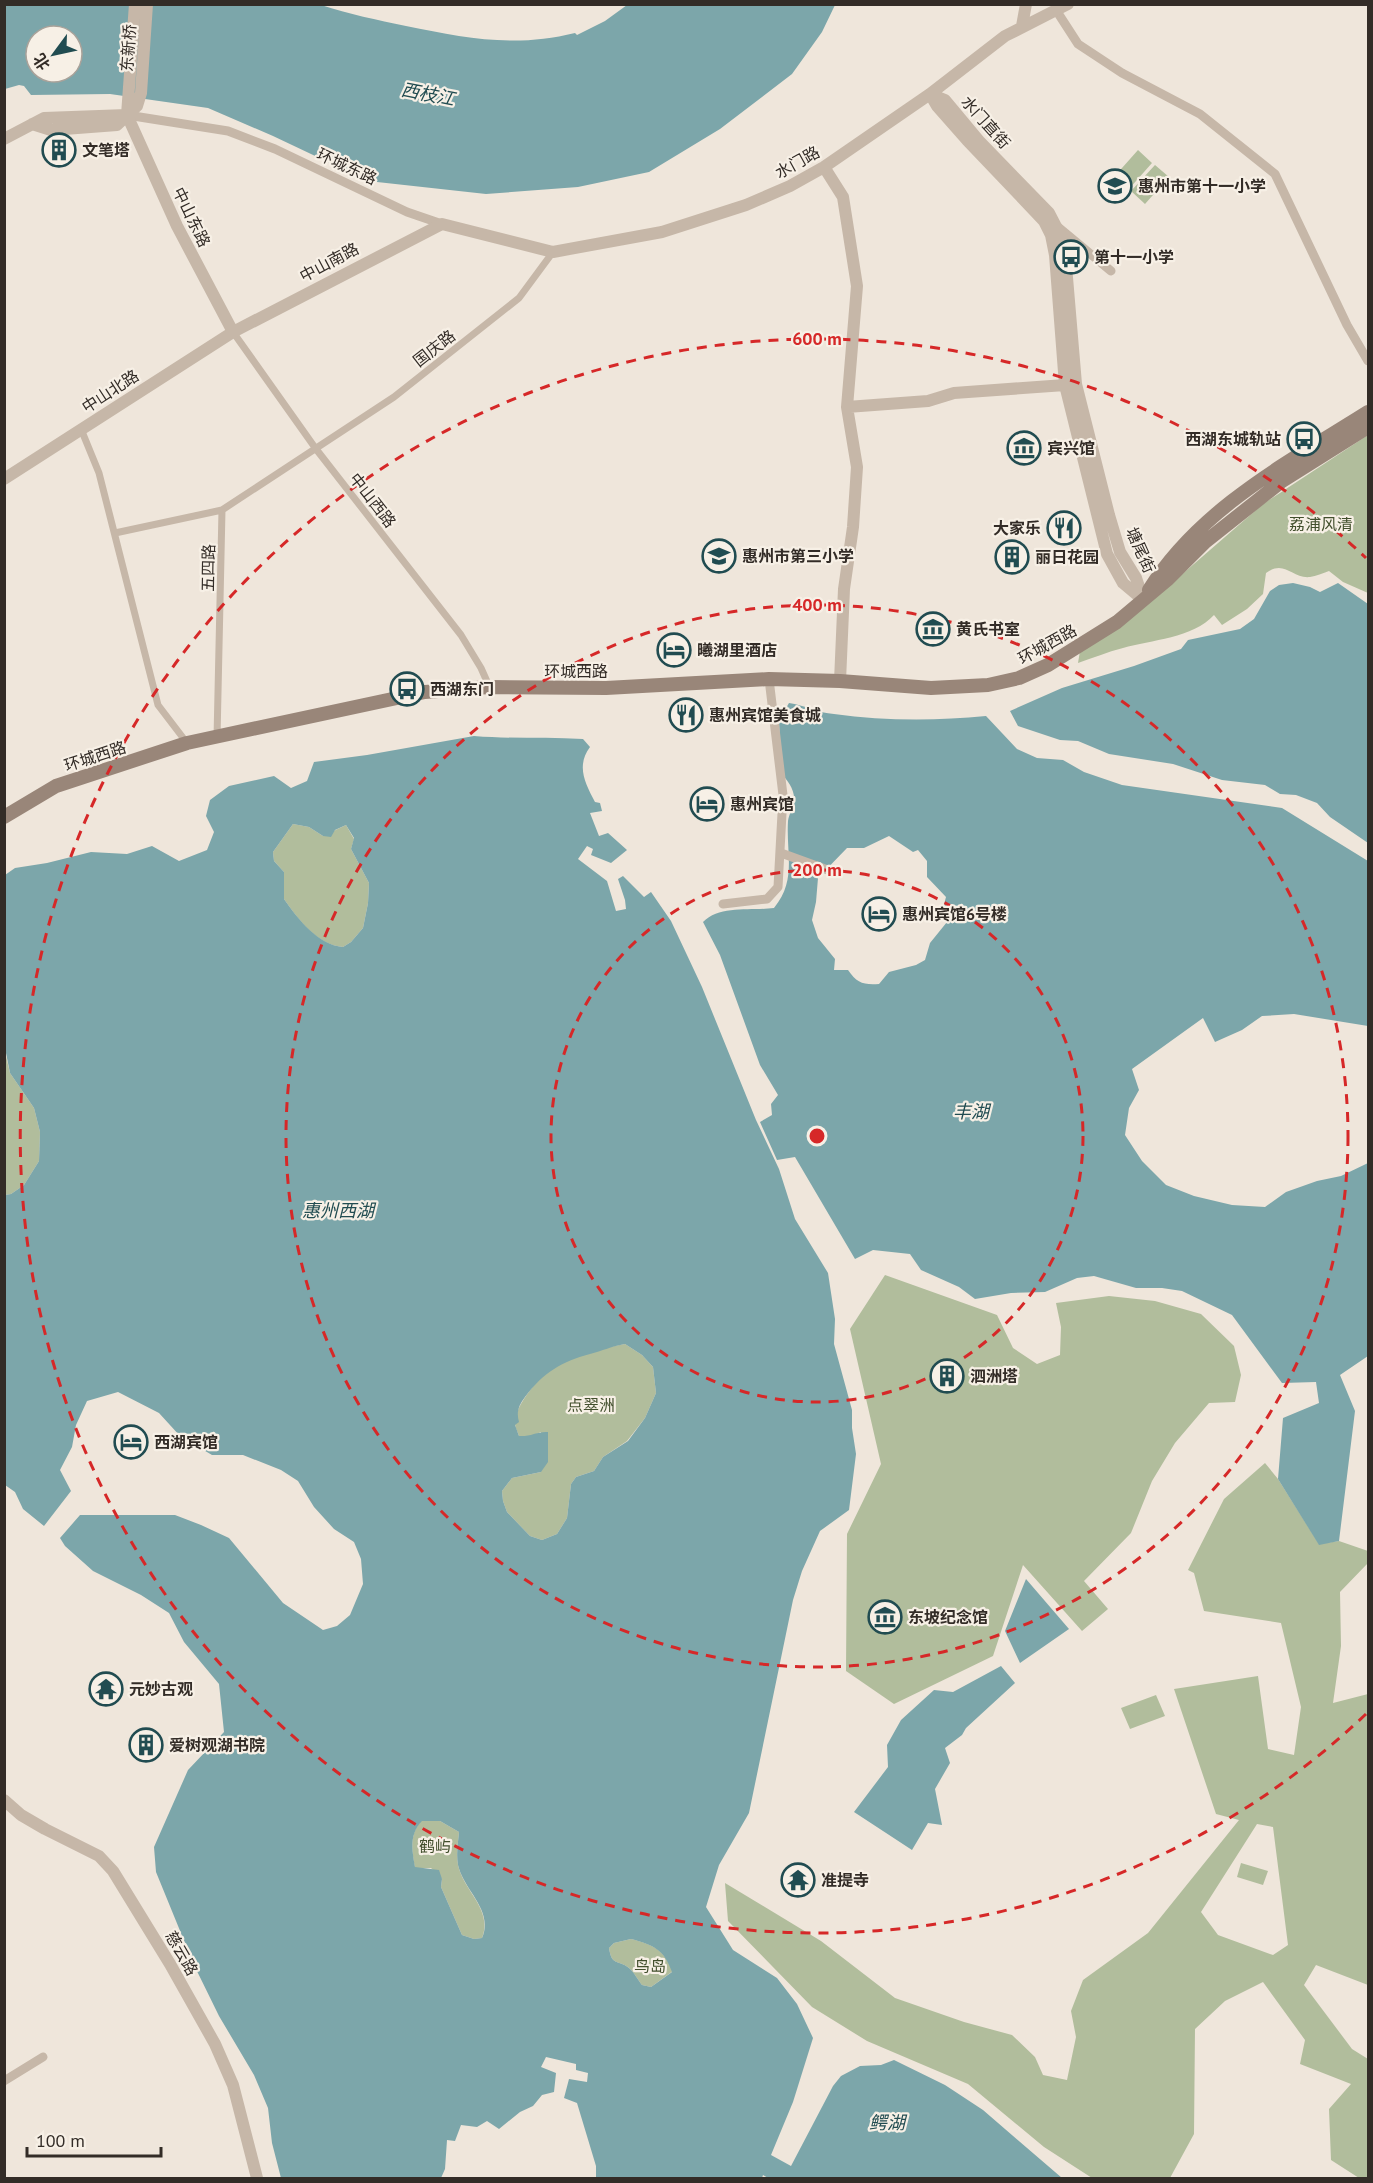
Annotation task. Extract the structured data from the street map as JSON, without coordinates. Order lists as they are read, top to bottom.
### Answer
{
  "streets": {
    "main road": ["环城西路"],
    "street": [
      "东新桥",
      "水门直街",
      "水门路",
      "环城东路",
      "中山东路",
      "中山南路",
      "国庆路",
      "中山北路",
      "中山西路",
      "塘尾街",
      "五四路",
      "慈云路"
    ]
  },
  "crossings": [
    ["水门直街", "水门路"],
    ["水门直街", "塘尾街"],
    ["水门路", "环城东路"],
    ["水门路", "国庆路"],
    ["环城东路", "中山东路"],
    ["环城东路", "中山南路"],
    ["环城东路", "国庆路"],
    ["中山东路", "中山南路"],
    ["中山东路", "中山北路"],
    ["中山东路", "中山西路"],
    ["中山南路", "中山北路"],
    ["中山南路", "中山西路"],
    ["国庆路", "中山西路"],
    ["中山北路", "中山西路"],
    ["中山西路", "环城西路"],
    ["塘尾街", "环城西路"],
    ["五四路", "环城西路"]
  ],
  "water": [
    "西枝江",
    "丰湖",
    "惠州西湖",
    "鳄湖"
  ],
  "parks": [
    "荔浦风清",
    "点翠洲",
    "鹤屿",
    "鸟岛"
  ],
  "places": {
    "building": [
      "文笔塔",
      "丽日花园",
      "泗洲塔",
      "爱树观湖书院"
    ],
    "school or university": ["惠州市第十一小学", "惠州市第三小学"],
    "bus stop": ["第十一小学", "西湖东城轨站", "西湖东门"],
    "museum": ["宾兴馆", "黄氏书室", "东坡纪念馆"],
    "restaurant": ["大家乐", "惠州宾馆美食城"],
    "hotel": [
      "曦湖里酒店",
      "惠州宾馆",
      "惠州宾馆6号楼",
      "西湖宾馆"
    ],
    "temple": ["元妙古观", "准提寺"]
  },
  "scale_bar": "100 m",
  "north": "bottom left",
  "rings": ["600 m", "400 m", "200 m"]
}
